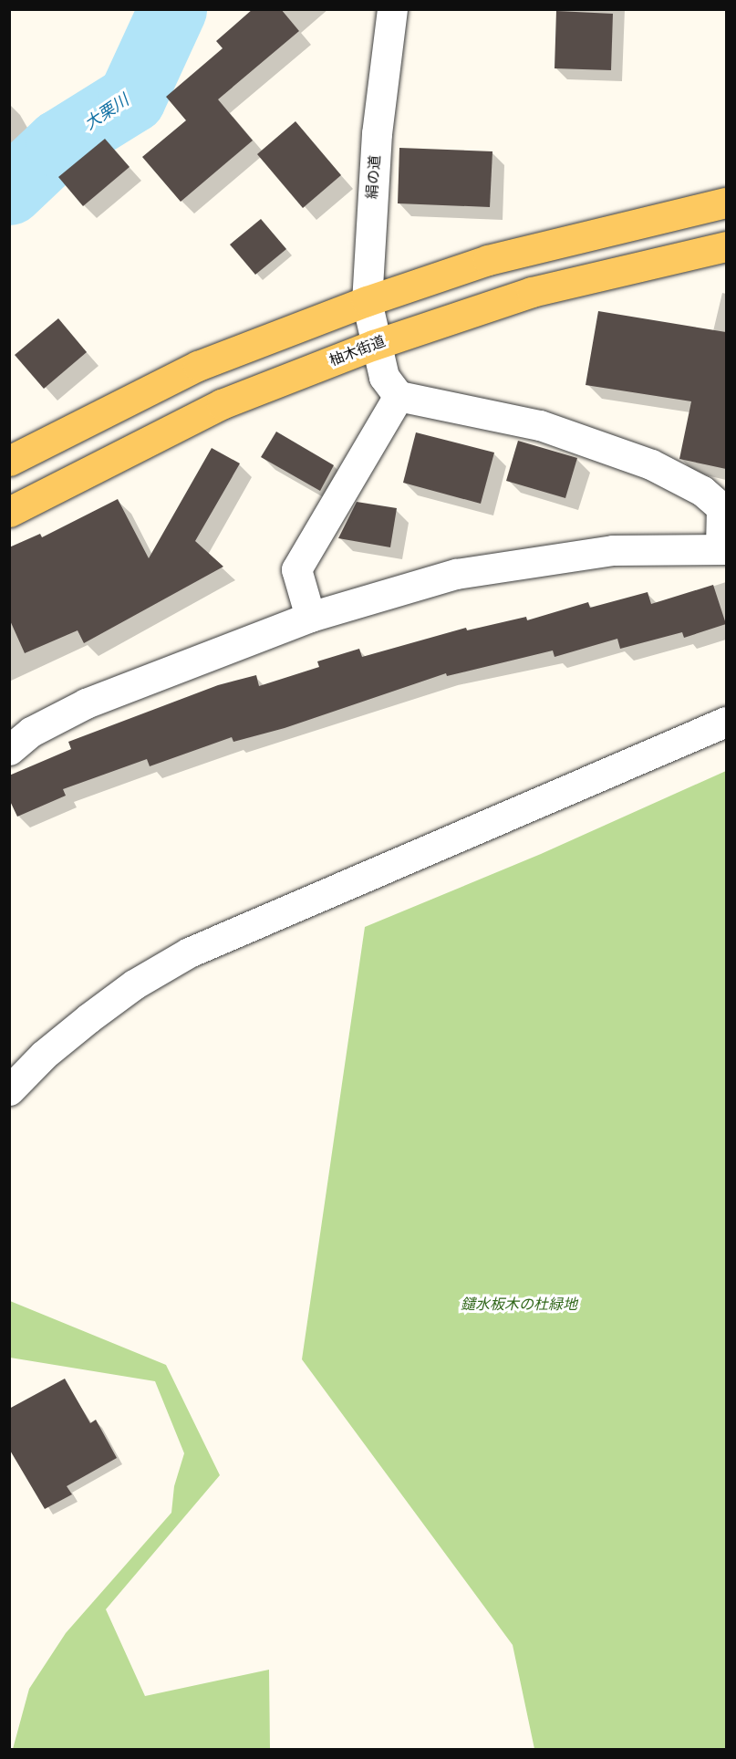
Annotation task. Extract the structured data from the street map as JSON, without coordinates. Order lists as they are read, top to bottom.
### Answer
{
  "streets": {
    "main road": ["柚木街道"],
    "street": ["絹の道"]
  },
  "crossings": [
    ["絹の道", "柚木街道"]
  ],
  "water": ["大栗川"],
  "parks": ["鑓水板木の杜緑地"]
}
